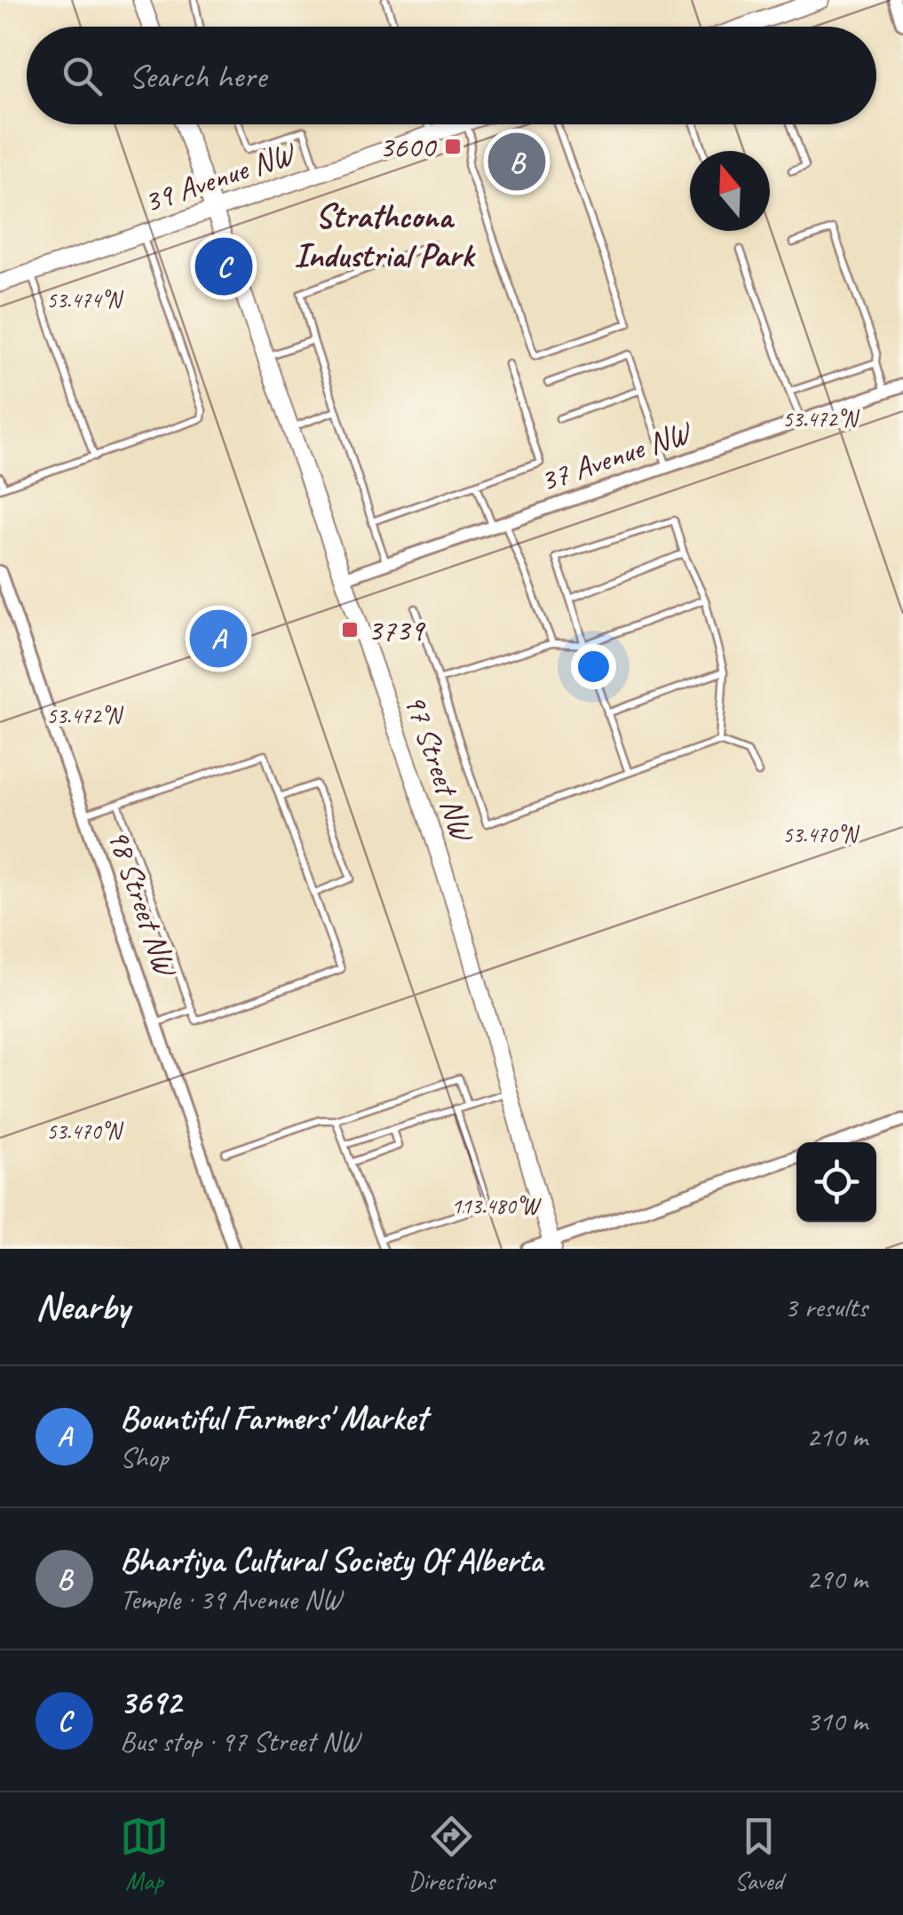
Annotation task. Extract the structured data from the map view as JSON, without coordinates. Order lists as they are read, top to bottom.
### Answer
{
  "streets": {
    "street": [
      "39 Avenue NW",
      "37 Avenue NW",
      "97 Street NW",
      "98 Street NW"
    ]
  },
  "crossings": [
    ["39 Avenue NW", "97 Street NW"],
    ["37 Avenue NW", "97 Street NW"]
  ],
  "districts": ["Strathcona Industrial Park"],
  "places": {
    "transit": ["3600", "3739"]
  },
  "north": "top",
  "page": {
    "search": "Search here",
    "pins": ["B", "C", "A"],
    "heading": ["Nearby", "3 results"],
    "list": [
      {
        "mark": "A",
        "name": "Bountiful Farmers' Market",
        "note": "Shop",
        "value": "210 m"
      },
      {
        "mark": "B",
        "name": "Bhartiya Cultural Society Of Alberta",
        "note": "Temple · 39 Avenue NW",
        "value": "290 m"
      },
      {
        "mark": "C",
        "name": "3692",
        "note": "Bus stop · 97 Street NW",
        "value": "310 m"
      }
    ],
    "nav": ["Map", "Directions", "Saved"]
  },
  "coordinates": [
    "53.474°N",
    "53.472°N",
    "53.470°N",
    "113.480°W"
  ]
}
